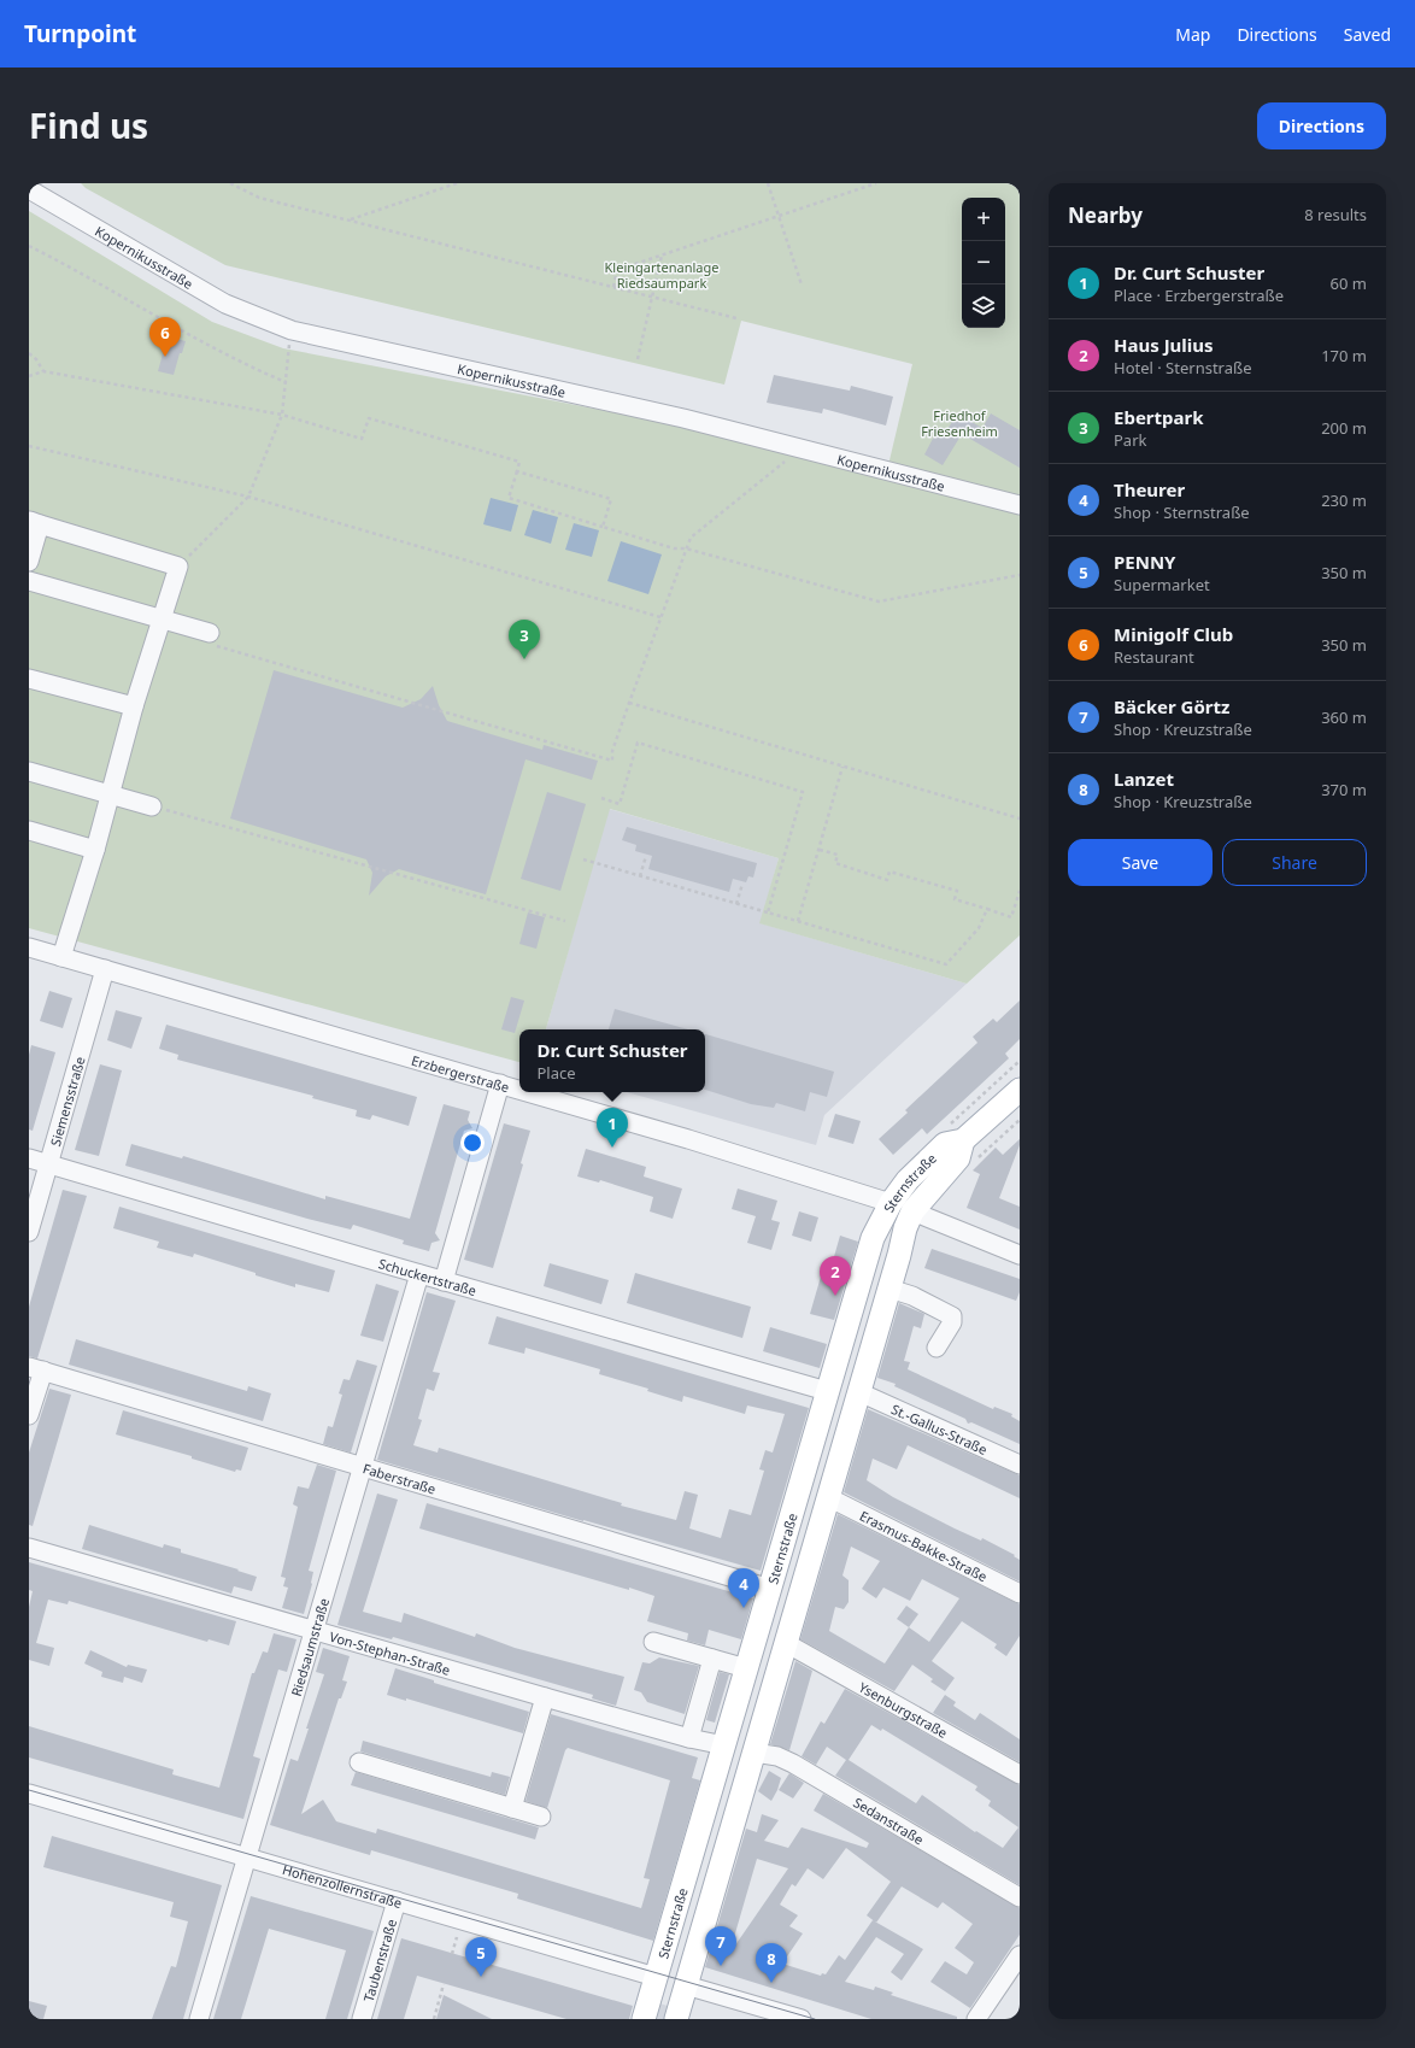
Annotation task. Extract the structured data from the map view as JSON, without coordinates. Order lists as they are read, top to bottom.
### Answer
{
  "streets": {
    "main road": ["Sternstraße"],
    "street": [
      "Kopernikusstraße",
      "Erzbergerstraße",
      "Siemensstraße",
      "Schuckertstraße",
      "St.-Gallus-Straße",
      "Faberstraße",
      "Erasmus-Bakke-Straße",
      "Riedsaumstraße",
      "Von-Stephan-Straße",
      "Ysenburgstraße",
      "Sedanstraße",
      "Hohenzollernstraße",
      "Taubenstraße"
    ]
  },
  "crossings": [
    ["Erzbergerstraße", "Siemensstraße"],
    ["Erzbergerstraße", "Sternstraße"],
    ["Siemensstraße", "Schuckertstraße"],
    ["Sternstraße", "Schuckertstraße"],
    ["Sternstraße", "St.-Gallus-Straße"],
    ["Sternstraße", "Faberstraße"],
    ["Sternstraße", "Erasmus-Bakke-Straße"],
    ["Sternstraße", "Von-Stephan-Straße"],
    ["Sternstraße", "Ysenburgstraße"],
    ["Sternstraße", "Sedanstraße"],
    ["Sternstraße", "Hohenzollernstraße"],
    ["Schuckertstraße", "Riedsaumstraße"],
    ["Faberstraße", "Riedsaumstraße"],
    ["Riedsaumstraße", "Von-Stephan-Straße"],
    ["Riedsaumstraße", "Hohenzollernstraße"],
    ["Hohenzollernstraße", "Taubenstraße"]
  ],
  "parks": ["Kleingartenanlage Riedsaumpark", "Friedhof Friesenheim"],
  "page": {
    "header": "Turnpoint",
    "nav": ["Map", "Directions", "Saved"],
    "title": "Find us",
    "buttons": [
      "Directions",
      ["Save", "Share"]
    ],
    "heading": ["Nearby", "8 results"],
    "map_buttons": ["+", "−"],
    "list": [
      {
        "mark": "1",
        "name": "Dr. Curt Schuster",
        "note": "Place · Erzbergerstraße",
        "value": "60 m"
      },
      {
        "mark": "2",
        "name": "Haus Julius",
        "note": "Hotel · Sternstraße",
        "value": "170 m"
      },
      {
        "mark": "3",
        "name": "Ebertpark",
        "note": "Park",
        "value": "200 m"
      },
      {
        "mark": "4",
        "name": "Theurer",
        "note": "Shop · Sternstraße",
        "value": "230 m"
      },
      {
        "mark": "5",
        "name": "PENNY",
        "note": "Supermarket",
        "value": "350 m"
      },
      {
        "mark": "6",
        "name": "Minigolf Club",
        "note": "Restaurant",
        "value": "350 m"
      },
      {
        "mark": "7",
        "name": "Bäcker Görtz",
        "note": "Shop · Kreuzstraße",
        "value": "360 m"
      },
      {
        "mark": "8",
        "name": "Lanzet",
        "note": "Shop · Kreuzstraße",
        "value": "370 m"
      }
    ],
    "pins": [
      "6",
      "3",
      "1",
      "2",
      "4",
      "7",
      "5",
      "8"
    ],
    "popup": ["Dr. Curt Schuster", "Place"]
  }
}
